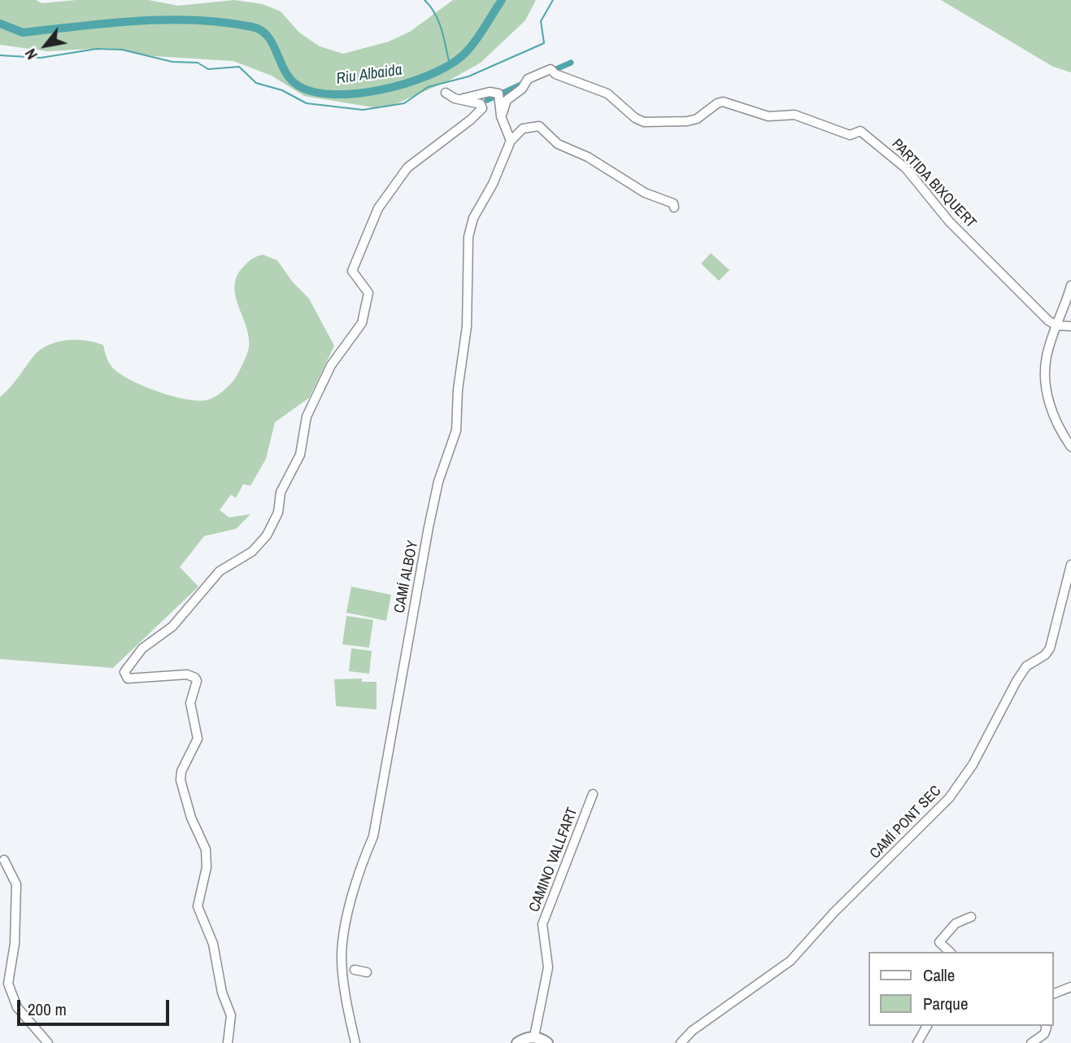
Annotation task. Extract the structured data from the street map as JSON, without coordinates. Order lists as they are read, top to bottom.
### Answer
{
  "streets": {
    "street": [
      "PARTIDA BIXQUERT",
      "CAMÍ ALBOY",
      "CAMÍ PONT SEC",
      "CAMINO VALLFART"
    ]
  },
  "water": ["Riu Albaida"],
  "legend": ["Calle", "Parque"],
  "scale_bar": "200 m",
  "north": "bottom left"
}
